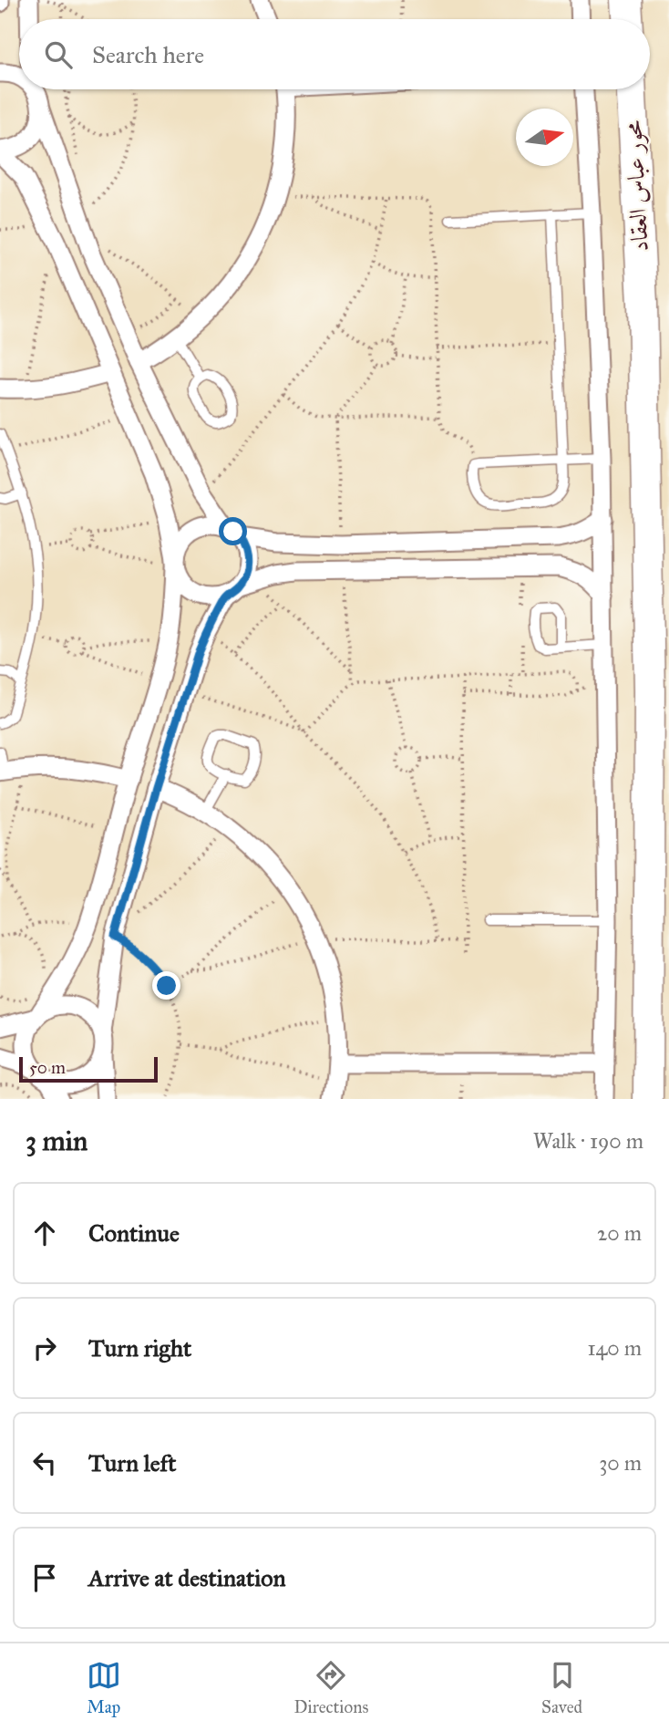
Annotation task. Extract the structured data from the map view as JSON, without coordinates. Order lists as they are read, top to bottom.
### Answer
{
  "streets": {
    "main road": ["محور عباس العقاد"]
  },
  "scale_bar": "50 m",
  "north": "right",
  "page": {
    "search": "Search here",
    "scale": "50 m",
    "heading": ["3 min", "Walk · 190 m"],
    "list": [
      ["Continue", "20 m"],
      ["Turn right", "140 m"],
      ["Turn left", "30 m"],
      "Arrive at destination"
    ],
    "nav": ["Map", "Directions", "Saved"]
  }
}
